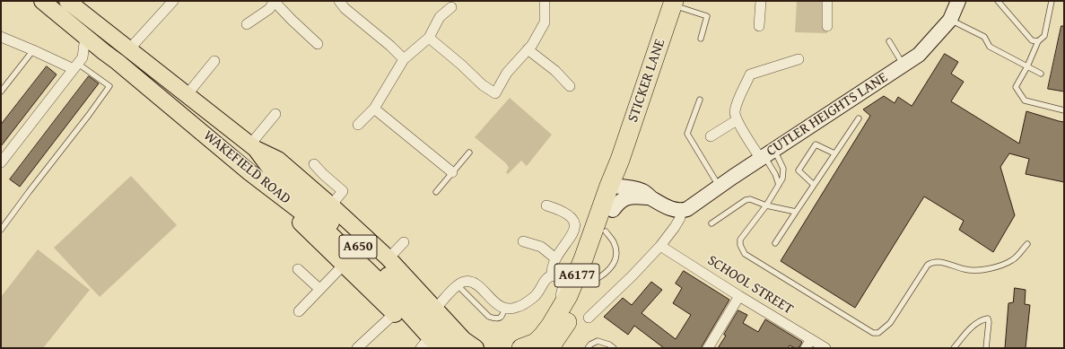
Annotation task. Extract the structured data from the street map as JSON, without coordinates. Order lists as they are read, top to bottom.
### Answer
{
  "streets": {
    "highway": ["STICKER LANE", "A6177"],
    "main road": ["WAKEFIELD ROAD", "A650"],
    "street": ["CUTLER HEIGHTS LANE", "SCHOOL STREET"]
  },
  "crossings": [
    ["WAKEFIELD ROAD", "A650"]
  ]
}
